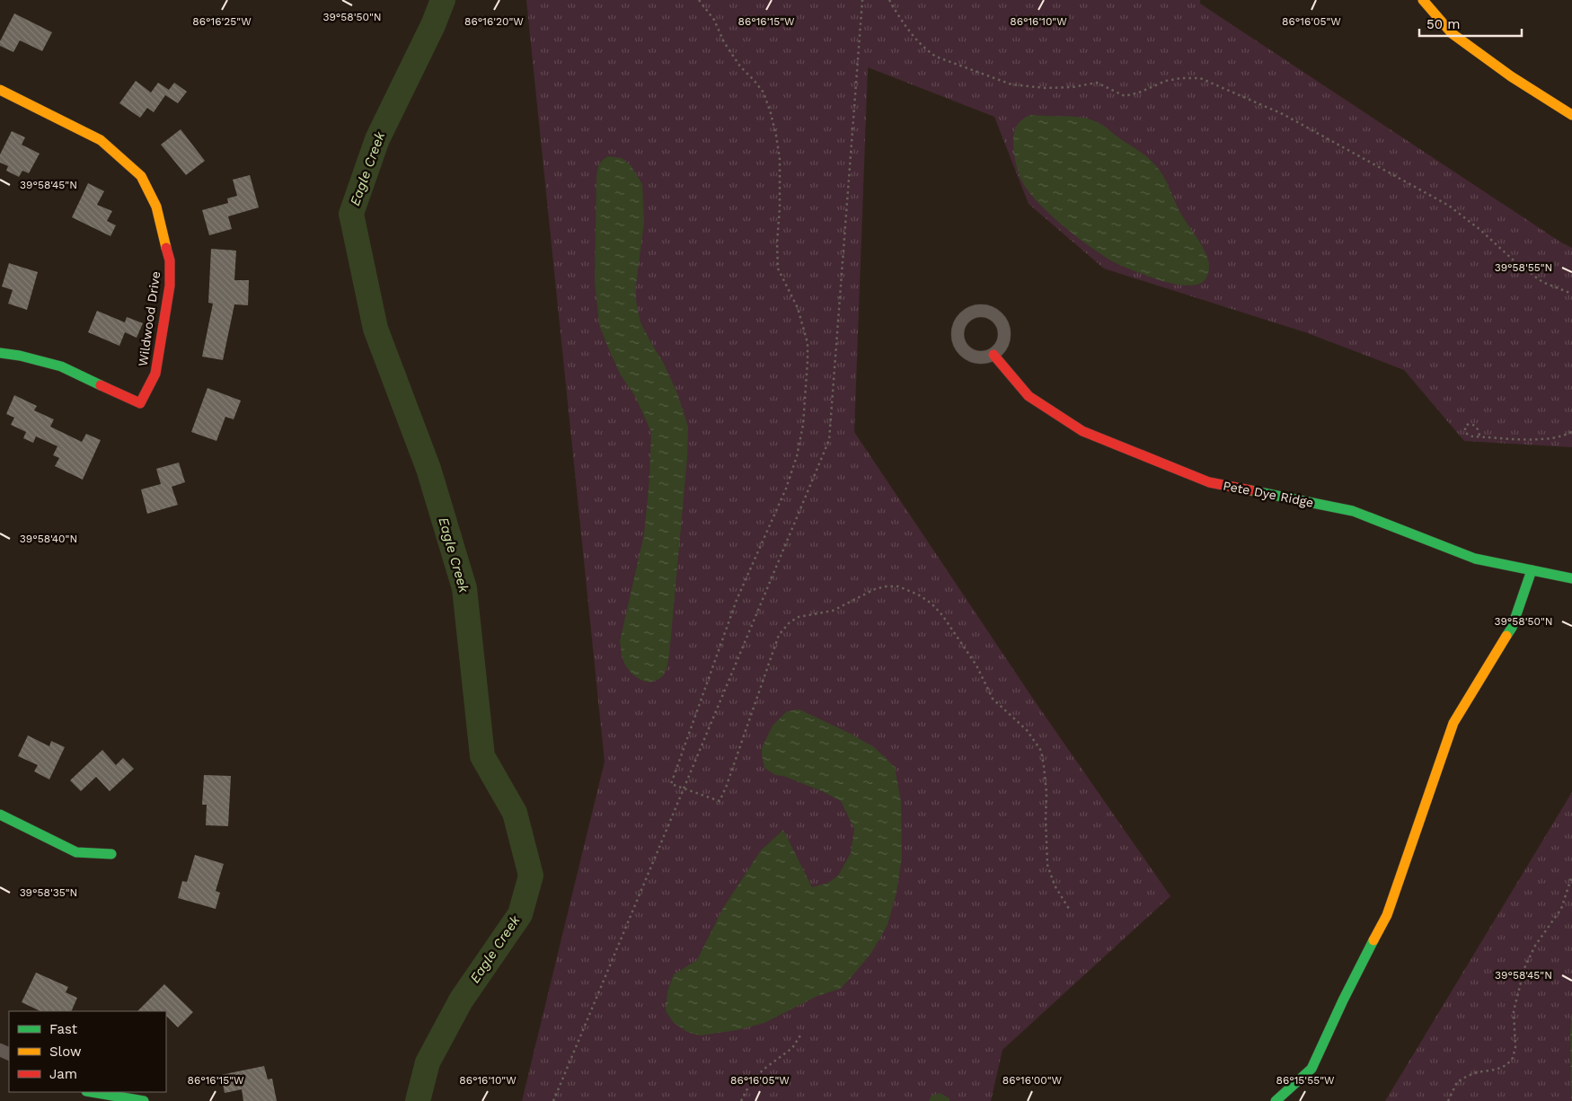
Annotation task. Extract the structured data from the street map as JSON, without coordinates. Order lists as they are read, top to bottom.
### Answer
{
  "streets": {
    "street": ["Wildwood Drive", "Pete Dye Ridge"]
  },
  "water": ["Eagle Creek"],
  "legend": ["Fast", "Slow", "Jam"],
  "scale_bar": "50 m",
  "coordinates": [
    "39°58'50\"N",
    "86°16'25\"W",
    "86°16'20\"W",
    "86°16'15\"W",
    "86°16'10\"W",
    "86°16'05\"W",
    "39°58'45\"N",
    "39°58'55\"N",
    "39°58'40\"N",
    "39°58'35\"N",
    "86°16'00\"W",
    "86°15'55\"W"
  ]
}
